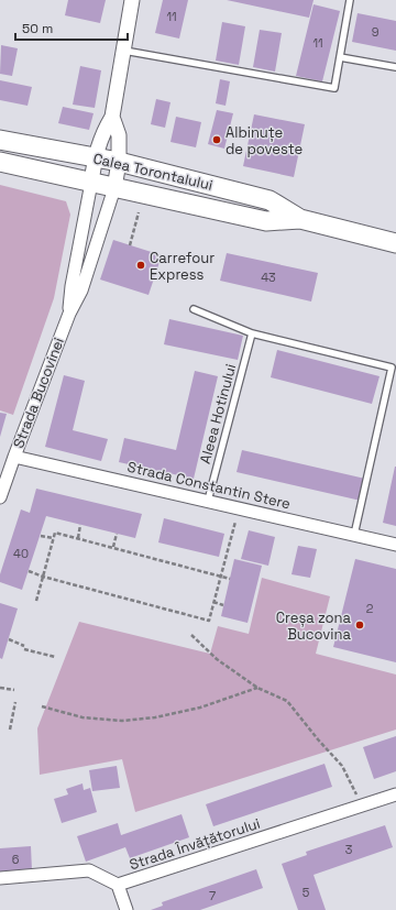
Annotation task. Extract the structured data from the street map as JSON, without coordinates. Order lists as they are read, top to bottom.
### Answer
{
  "streets": {
    "main road": ["Calea Torontalului"],
    "street": ["Strada Bucovinei", "Strada Constantin Stere", "Strada Învățătorului"],
    "lane": ["Aleea Hotinului"]
  },
  "crossings": [
    ["Calea Torontalului", "Strada Bucovinei"],
    ["Strada Bucovinei", "Strada Constantin Stere"],
    ["Aleea Hotinului", "Strada Constantin Stere"]
  ],
  "places": ["Albinuțe de poveste", "Carrefour Express", "Creșa zona Bucovina"],
  "house_numbers": [
    "11",
    "9",
    "11",
    "43",
    "40",
    "2",
    "3",
    "6",
    "5",
    "7"
  ],
  "scale_bar": "50 m"
}
